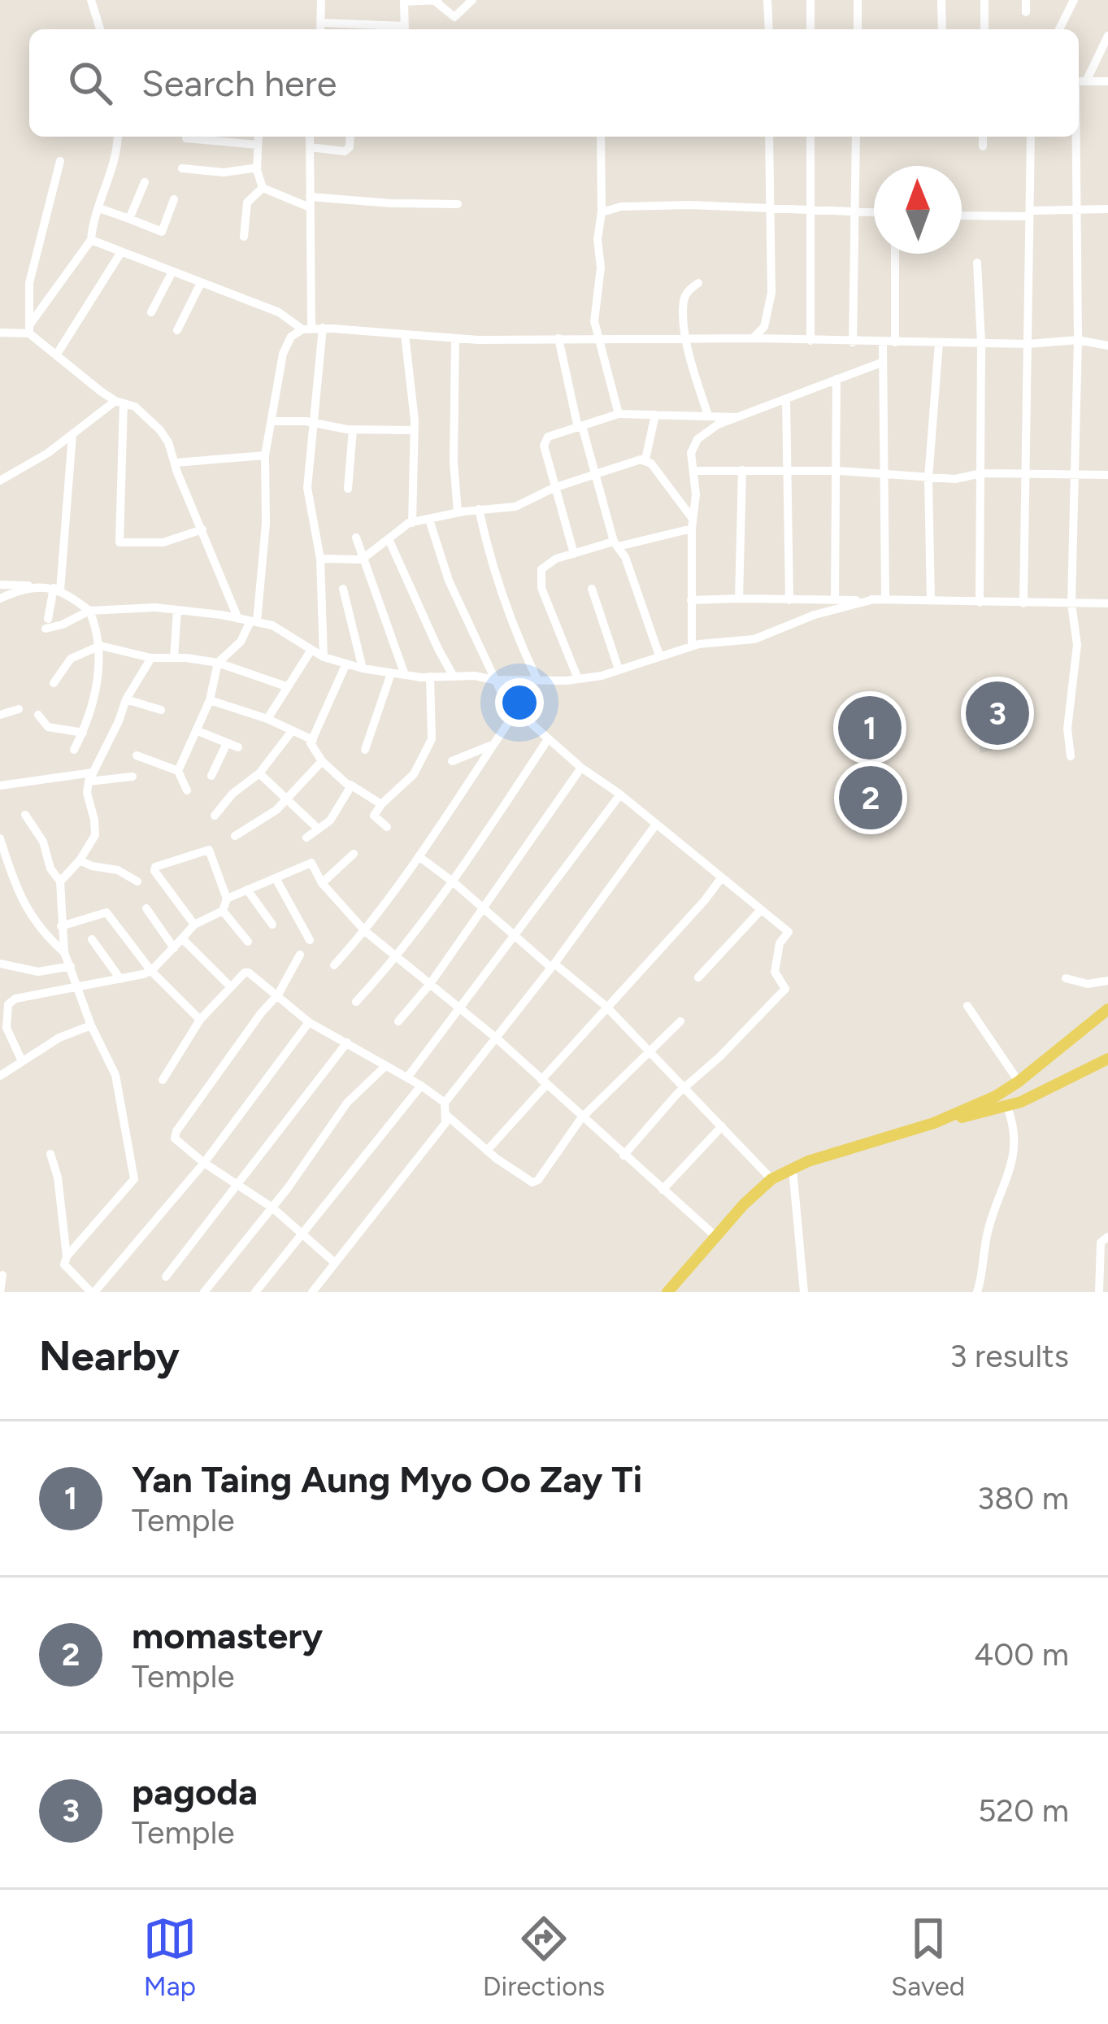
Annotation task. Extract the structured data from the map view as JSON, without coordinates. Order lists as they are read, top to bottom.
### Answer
{
  "north": "top",
  "page": {
    "search": "Search here",
    "pins": ["3", "1", "2"],
    "heading": ["Nearby", "3 results"],
    "list": [
      {
        "mark": "1",
        "name": "Yan Taing Aung Myo Oo Zay Ti",
        "note": "Temple",
        "value": "380 m"
      },
      {
        "mark": "2",
        "name": "momastery",
        "note": "Temple",
        "value": "400 m"
      },
      {
        "mark": "3",
        "name": "pagoda",
        "note": "Temple",
        "value": "520 m"
      }
    ],
    "nav": ["Map", "Directions", "Saved"]
  }
}
